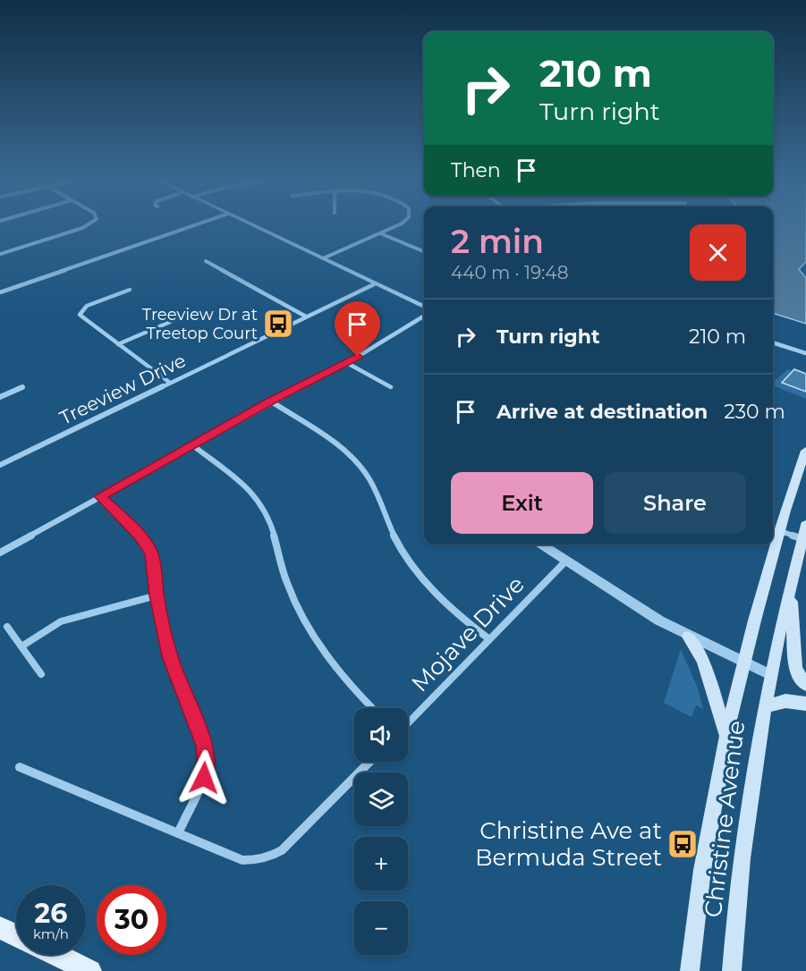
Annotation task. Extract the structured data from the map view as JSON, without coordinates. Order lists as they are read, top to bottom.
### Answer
{
  "streets": {
    "main road": ["Christine Avenue"],
    "street": ["Treeview Drive", "Mojave Drive"]
  },
  "places": {
    "bus stop": ["Treeview Dr at Treetop Court", "Christine Ave at Bermuda Street"]
  },
  "page": {
    "turn": ["210 m", "Turn right"],
    "then": "Then",
    "heading": ["2 min", "440 m · 19:48"],
    "list": [
      {
        "name": "Turn right",
        "value": "210 m"
      },
      {
        "name": "Arrive at destination",
        "value": "230 m"
      }
    ],
    "buttons": ["Exit", "Share"],
    "map_buttons": ["+", "−"],
    "speed": "26 km/h",
    "limit": "30"
  }
}
